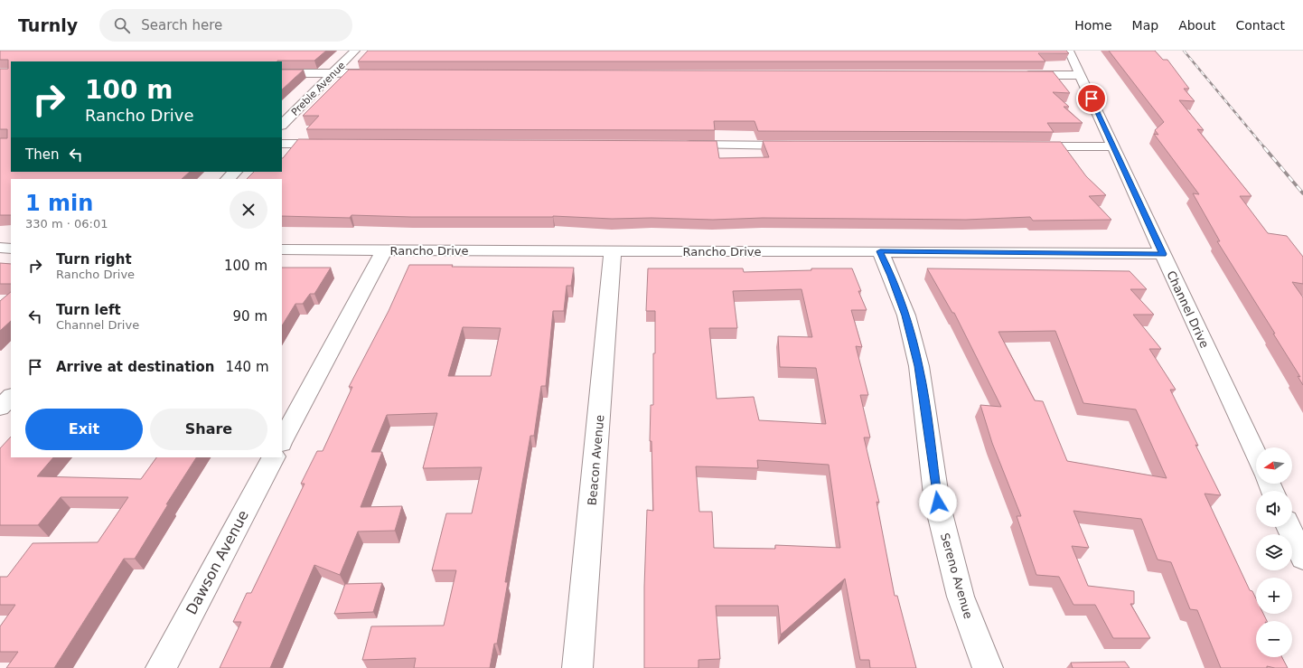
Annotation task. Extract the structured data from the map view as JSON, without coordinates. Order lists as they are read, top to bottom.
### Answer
{
  "streets": {
    "street": [
      "Preble Avenue",
      "Rancho Drive",
      "Channel Drive",
      "Beacon Avenue",
      "Dawson Avenue",
      "Sereno Avenue"
    ]
  },
  "crossings": [
    ["Rancho Drive", "Channel Drive"],
    ["Rancho Drive", "Beacon Avenue"],
    ["Rancho Drive", "Sereno Avenue"]
  ],
  "north": "left",
  "page": {
    "header": "Turnly",
    "search": "Search here",
    "nav": [
      "Home",
      "Map",
      "About",
      "Contact"
    ],
    "turn": ["100 m", "Rancho Drive"],
    "then": "Then",
    "heading": ["1 min", "330 m · 06:01"],
    "list": [
      {
        "name": "Turn right",
        "note": "Rancho Drive",
        "value": "100 m"
      },
      {
        "name": "Turn left",
        "note": "Channel Drive",
        "value": "90 m"
      },
      {
        "name": "Arrive at destination",
        "value": "140 m"
      }
    ],
    "buttons": ["Exit", "Share"],
    "map_buttons": ["+", "−"]
  }
}
